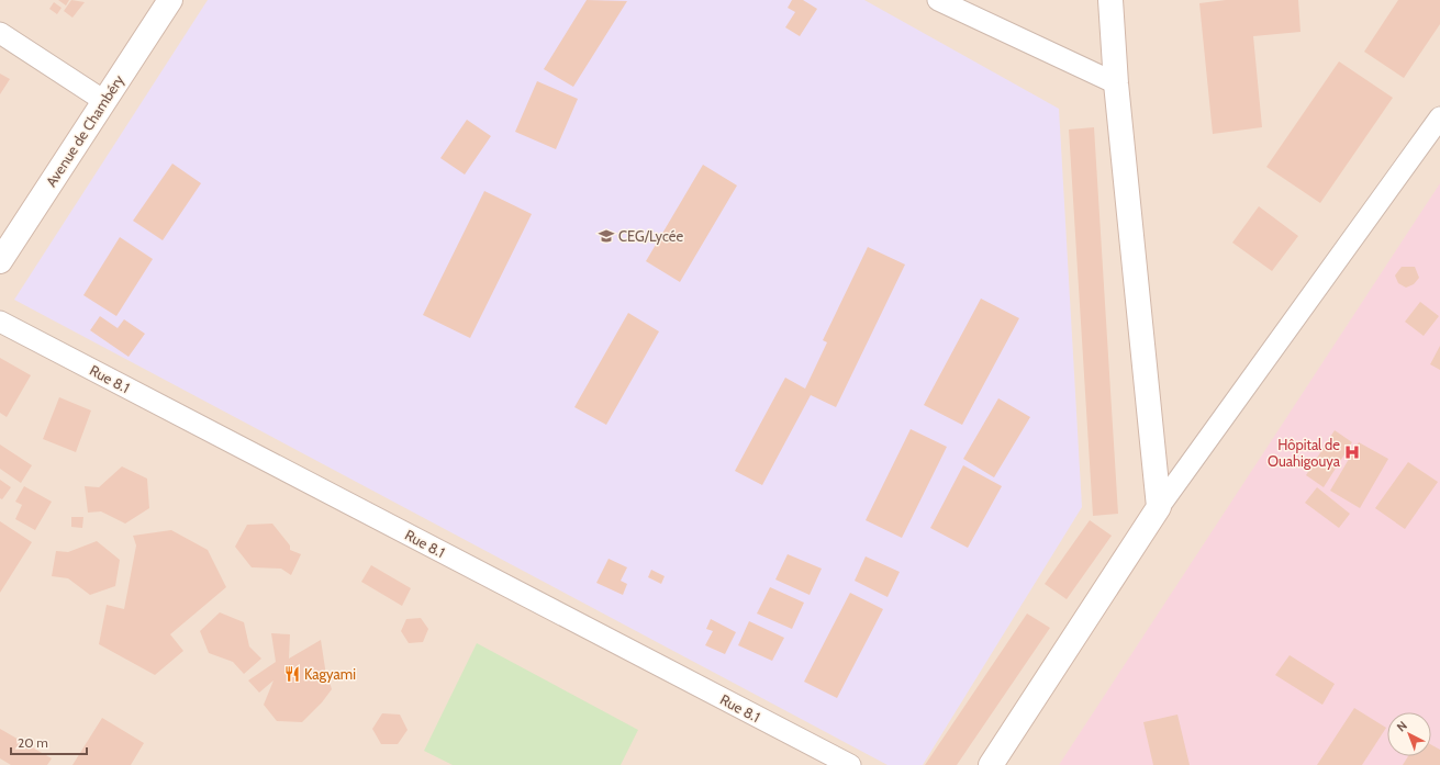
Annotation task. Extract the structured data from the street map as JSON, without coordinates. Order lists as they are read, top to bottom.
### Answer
{
  "streets": {
    "main road": ["Avenue de Chambéry"],
    "street": ["Rue 8.1"]
  },
  "places": {
    "school or university": ["CEG/Lycée"],
    "hospital": ["Hôpital de Ouahigouya"],
    "restaurant": ["Kagyami"]
  },
  "scale_bar": "20 m",
  "north": "top left"
}
